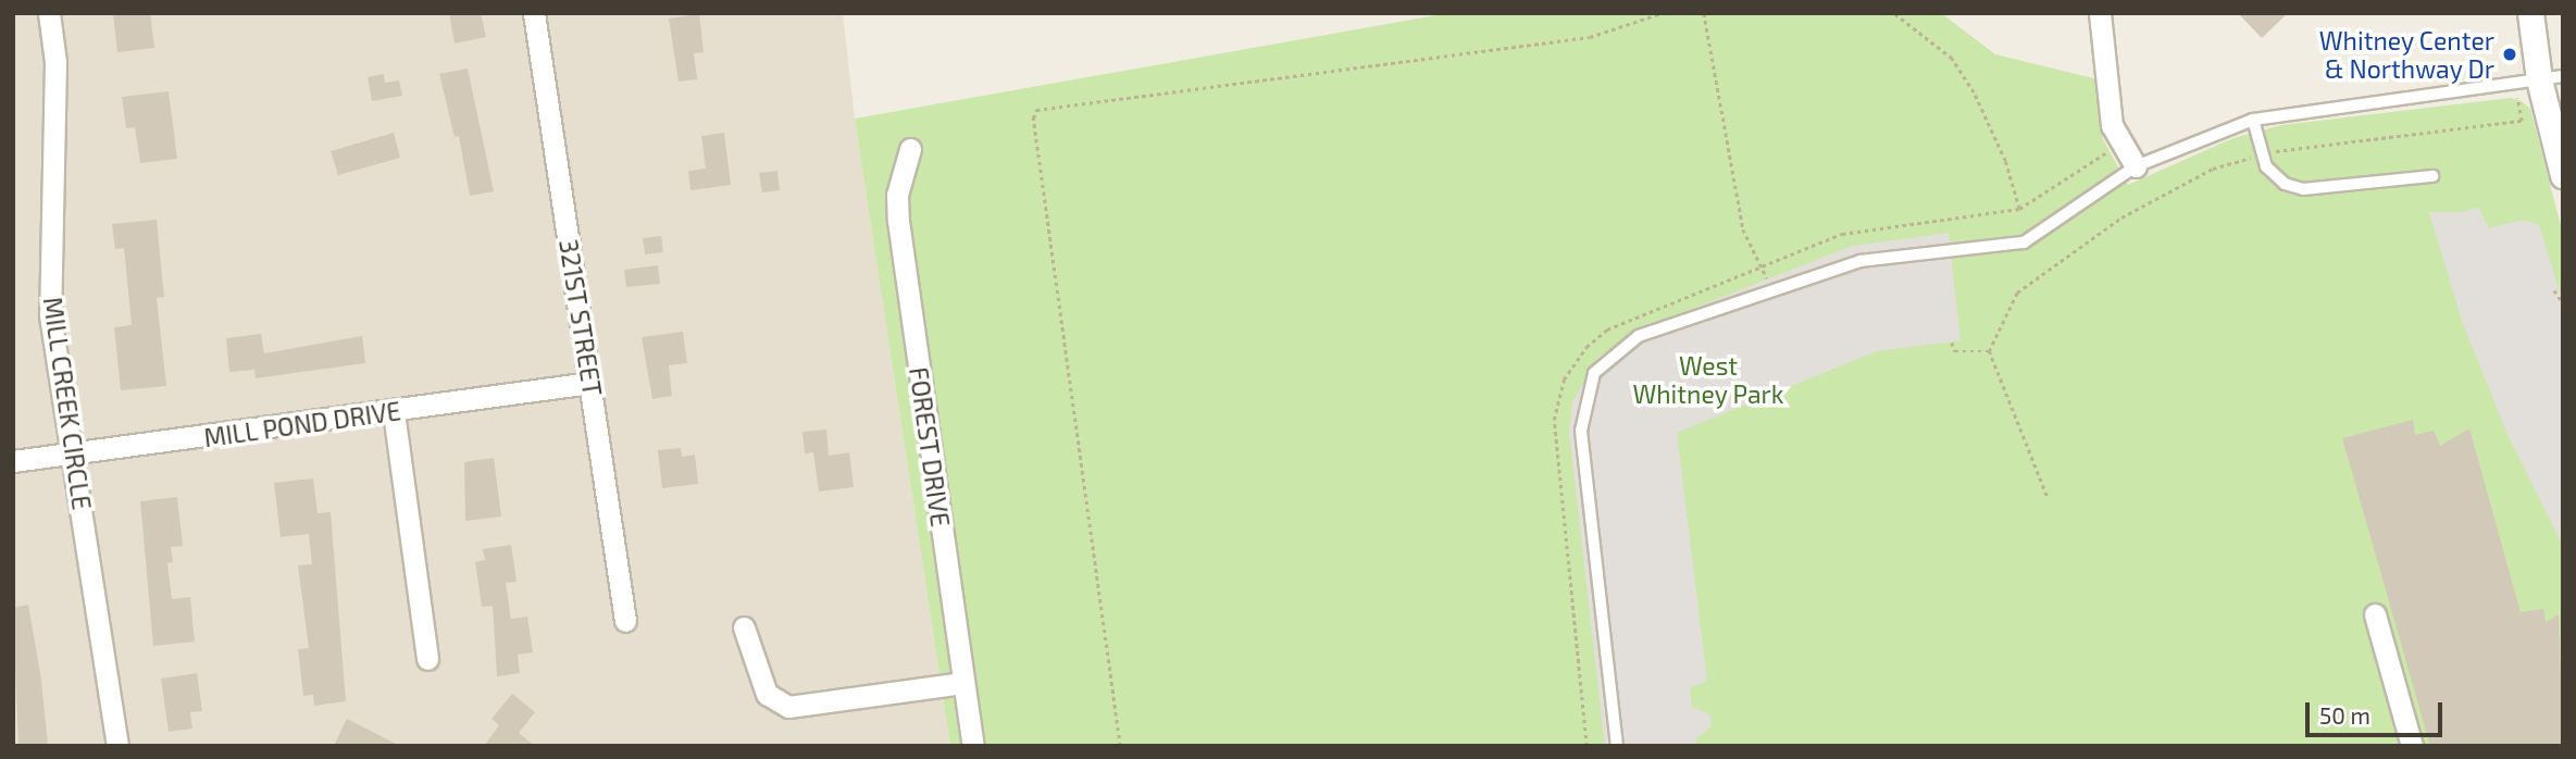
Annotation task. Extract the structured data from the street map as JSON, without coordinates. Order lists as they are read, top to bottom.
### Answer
{
  "streets": {
    "street": [
      "321ST STREET",
      "MILL CREEK CIRCLE",
      "MILL POND DRIVE",
      "FOREST DRIVE"
    ]
  },
  "crossings": [
    ["321ST STREET", "MILL POND DRIVE"],
    ["MILL CREEK CIRCLE", "MILL POND DRIVE"]
  ],
  "parks": ["West Whitney Park"],
  "places": ["Whitney Center & Northway Dr"],
  "scale_bar": "50 m"
}
